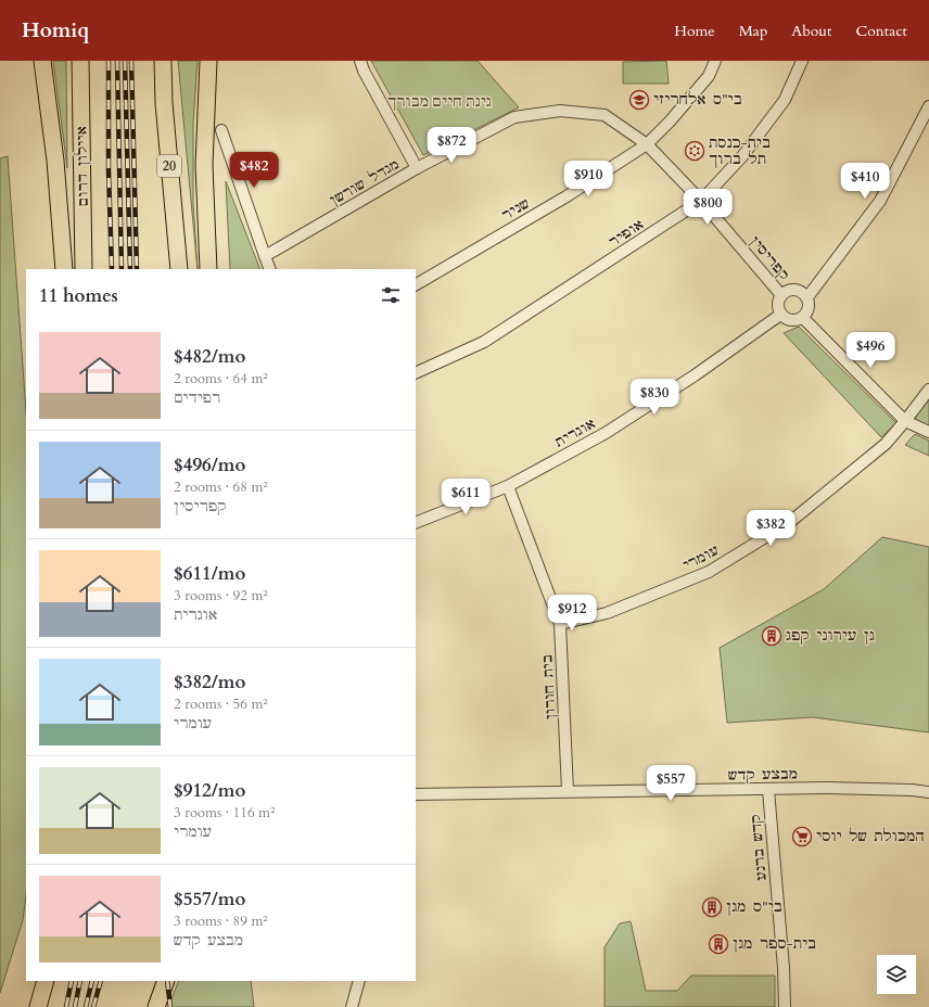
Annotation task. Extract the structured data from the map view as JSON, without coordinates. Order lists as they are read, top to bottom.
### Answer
{
  "streets": {
    "highway": ["איילון דרום", "20"],
    "street": [
      "מגדל שורשן",
      "שניר",
      "אופיר",
      "קפריסין",
      "אוגרית",
      "עומרי",
      "בית חורון",
      "מבצע קדש",
      "קדש ברנע"
    ]
  },
  "crossings": [
    ["מגדל שורשן", "שניר"],
    ["מגדל שורשן", "קפריסין"],
    ["שניר", "קפריסין"],
    ["אופיר", "קפריסין"],
    ["קפריסין", "אוגרית"],
    ["אוגרית", "בית חורון"],
    ["עומרי", "בית חורון"],
    ["בית חורון", "מבצע קדש"],
    ["מבצע קדש", "קדש ברנע"]
  ],
  "parks": ["גינת חיים מבורך"],
  "places": {
    "school or university": ["בי\"ס אלחריזי"],
    "synagogue": ["בית-כנסת תל ברוך"],
    "building": ["גן עירוני קפג", "בי\"ס מגן", "בית-ספר מגן"],
    "supermarket": ["המכולת של יוסי"]
  },
  "page": {
    "header": "Homiq",
    "nav": [
      "Home",
      "Map",
      "About",
      "Contact"
    ],
    "price": [
      "$872",
      "$482",
      "$910",
      "$410",
      "$800",
      "$496",
      "$830",
      "$611",
      "$382",
      "$912",
      "$557"
    ],
    "heading": "11 homes",
    "list": [
      {
        "name": "$482/mo",
        "note": "2 rooms · 64 m² · רפידים"
      },
      {
        "name": "$496/mo",
        "note": "2 rooms · 68 m² · קפריסין"
      },
      {
        "name": "$611/mo",
        "note": "3 rooms · 92 m² · אוגרית"
      },
      {
        "name": "$382/mo",
        "note": "2 rooms · 56 m² · עומרי"
      },
      {
        "name": "$912/mo",
        "note": "3 rooms · 116 m² · עומרי"
      },
      {
        "name": "$557/mo",
        "note": "3 rooms · 89 m² · מבצע קדש"
      }
    ]
  }
}
